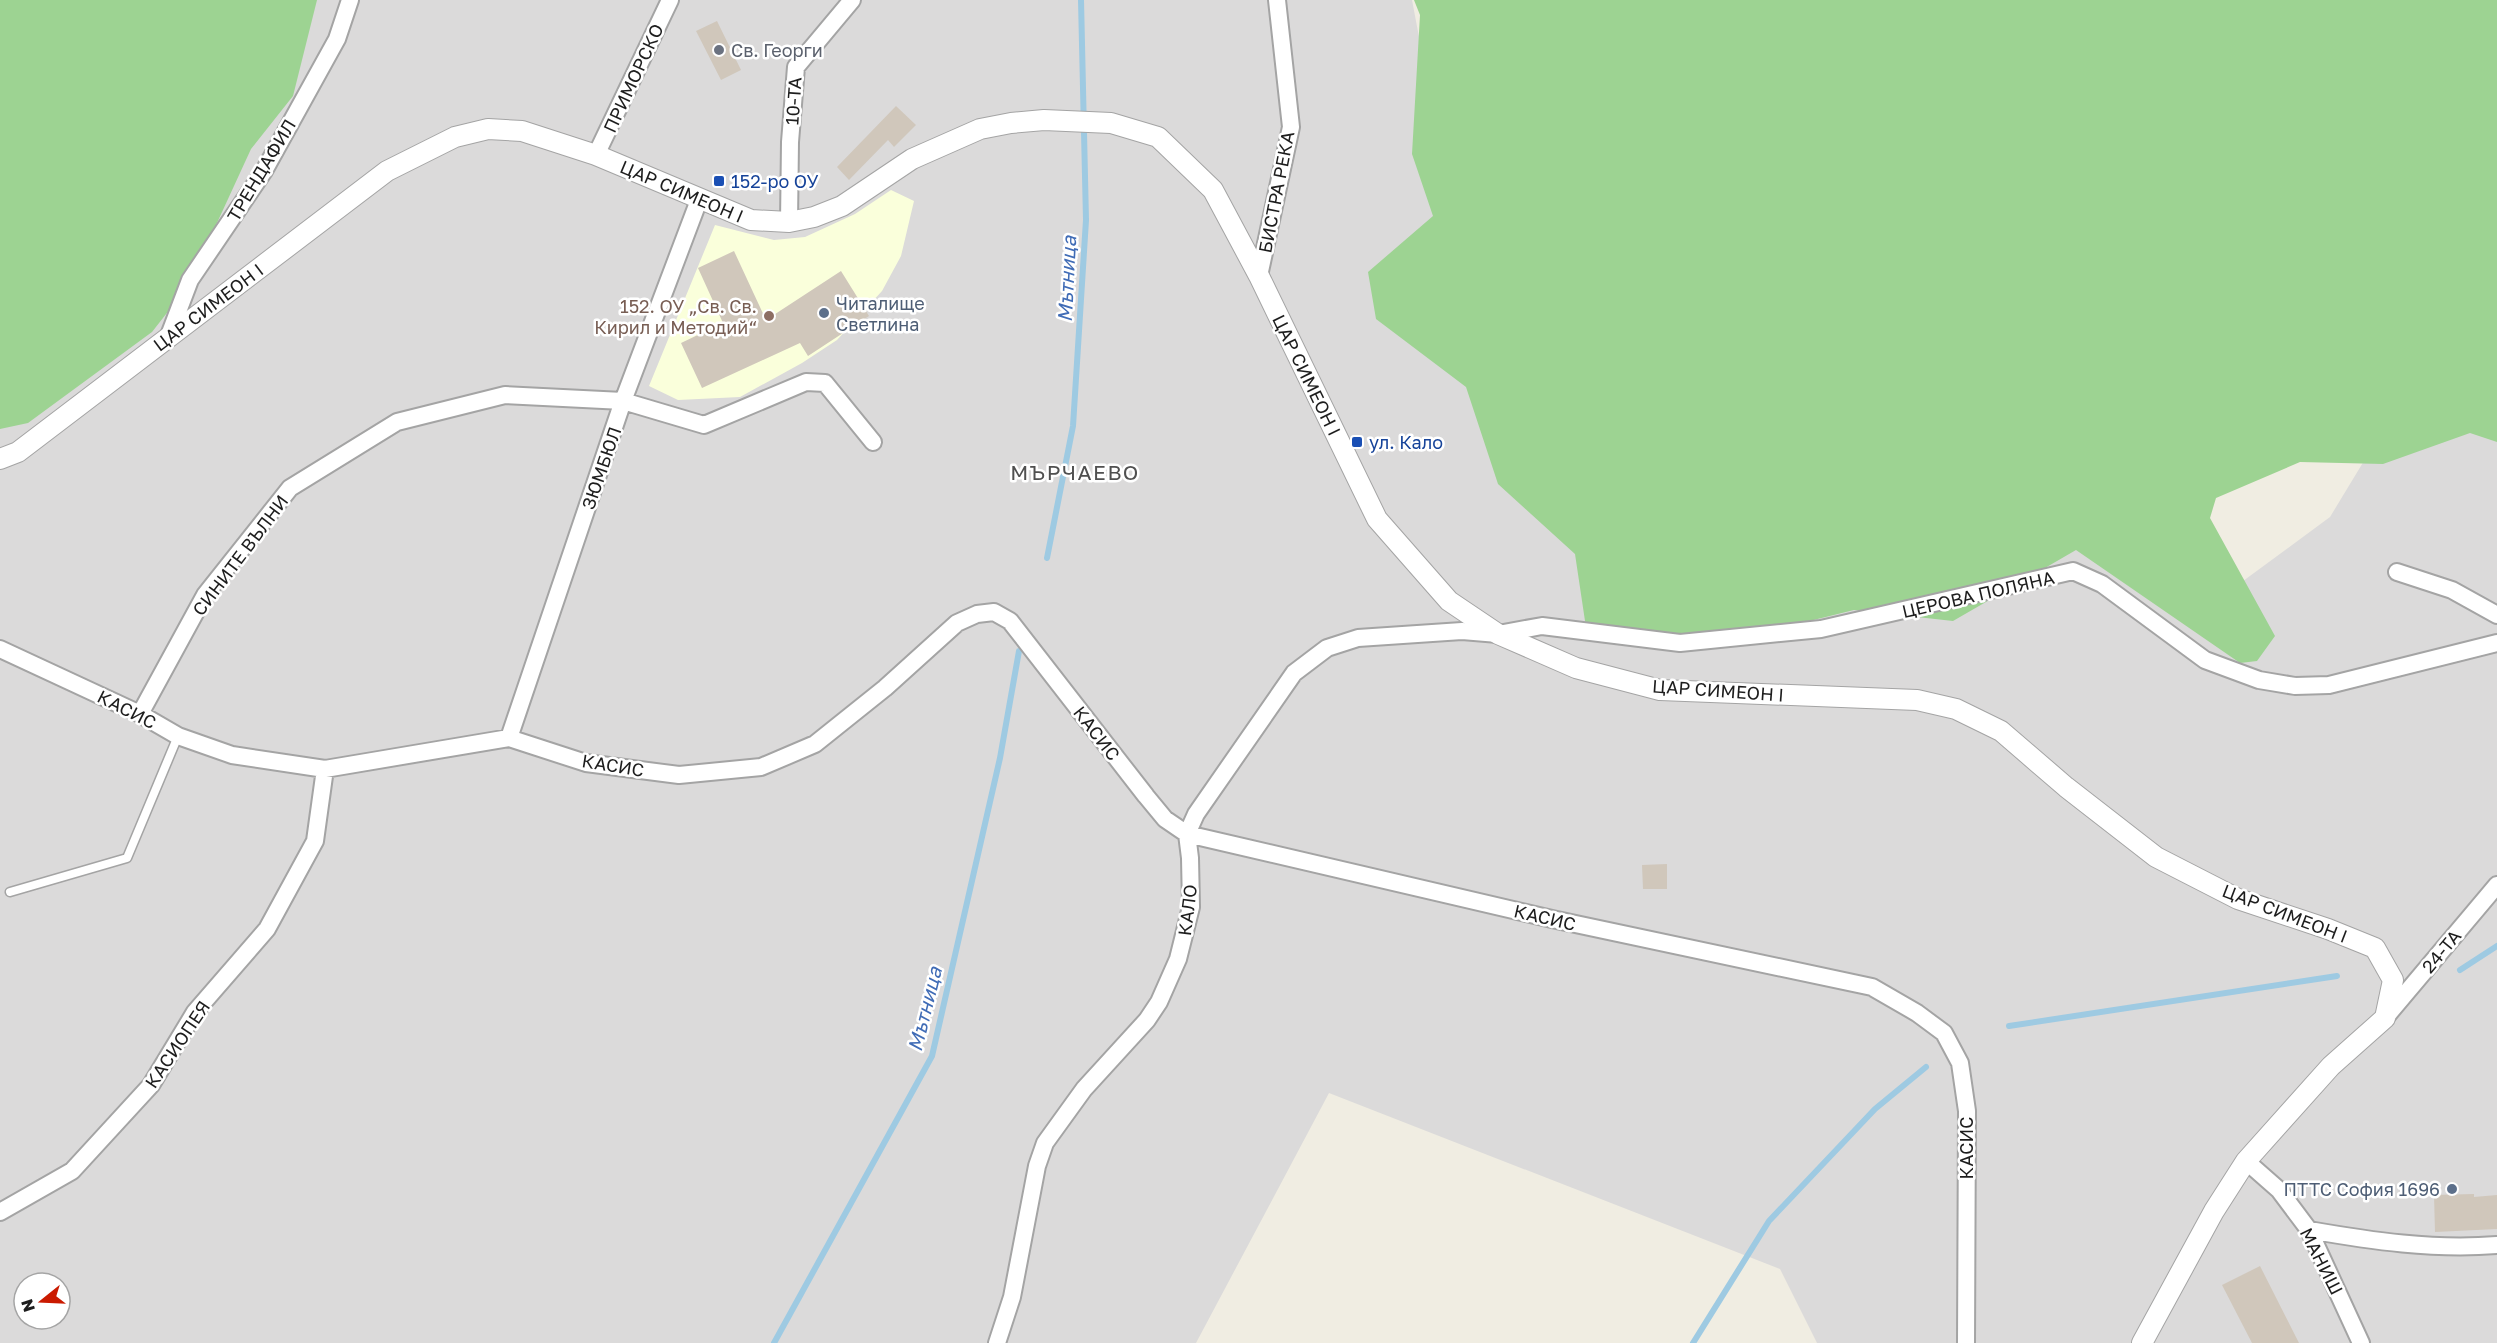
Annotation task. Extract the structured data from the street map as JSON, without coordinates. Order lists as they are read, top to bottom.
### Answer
{
  "streets": {
    "street": [
      "ПРИМОРСКО",
      "10-ТА",
      "ТРЕНДАФИЛ",
      "ЦАР СИМЕОН I",
      "БИСТРА РЕКА",
      "ЗЮМБЮЛ",
      "СИНИТЕ ВЪЛНИ",
      "ЦЕРОВА ПОЛЯНА",
      "КАСИС",
      "КАЛО",
      "24-ТА",
      "КАСИОПЕЯ",
      "МАНИШ"
    ]
  },
  "crossings": [
    ["ПРИМОРСКО", "ЦАР СИМЕОН I"],
    ["10-ТА", "ЦАР СИМЕОН I"],
    ["ТРЕНДАФИЛ", "ЦАР СИМЕОН I"],
    ["ЦАР СИМЕОН I", "БИСТРА РЕКА"],
    ["ЦАР СИМЕОН I", "ЗЮМБЮЛ"],
    ["ЦАР СИМЕОН I", "ЦЕРОВА ПОЛЯНА"],
    ["ЦАР СИМЕОН I", "24-ТА"],
    ["ЗЮМБЮЛ", "СИНИТЕ ВЪЛНИ"],
    ["ЗЮМБЮЛ", "КАСИС"],
    ["СИНИТЕ ВЪЛНИ", "КАСИС"],
    ["КАСИС", "КАЛО"],
    ["КАСИС", "КАСИОПЕЯ"]
  ],
  "districts": ["МЪРЧАЕВО"],
  "water": ["Мътница"],
  "places": {
    "other": [
      "Св. Георги",
      "Читалище Светлина",
      "152. ОУ „Св. Св. Кирил и Методий“",
      "ПТТС София 1696"
    ],
    "transit": ["152-ро ОУ", "ул. Кало"]
  },
  "north": "left"
}
